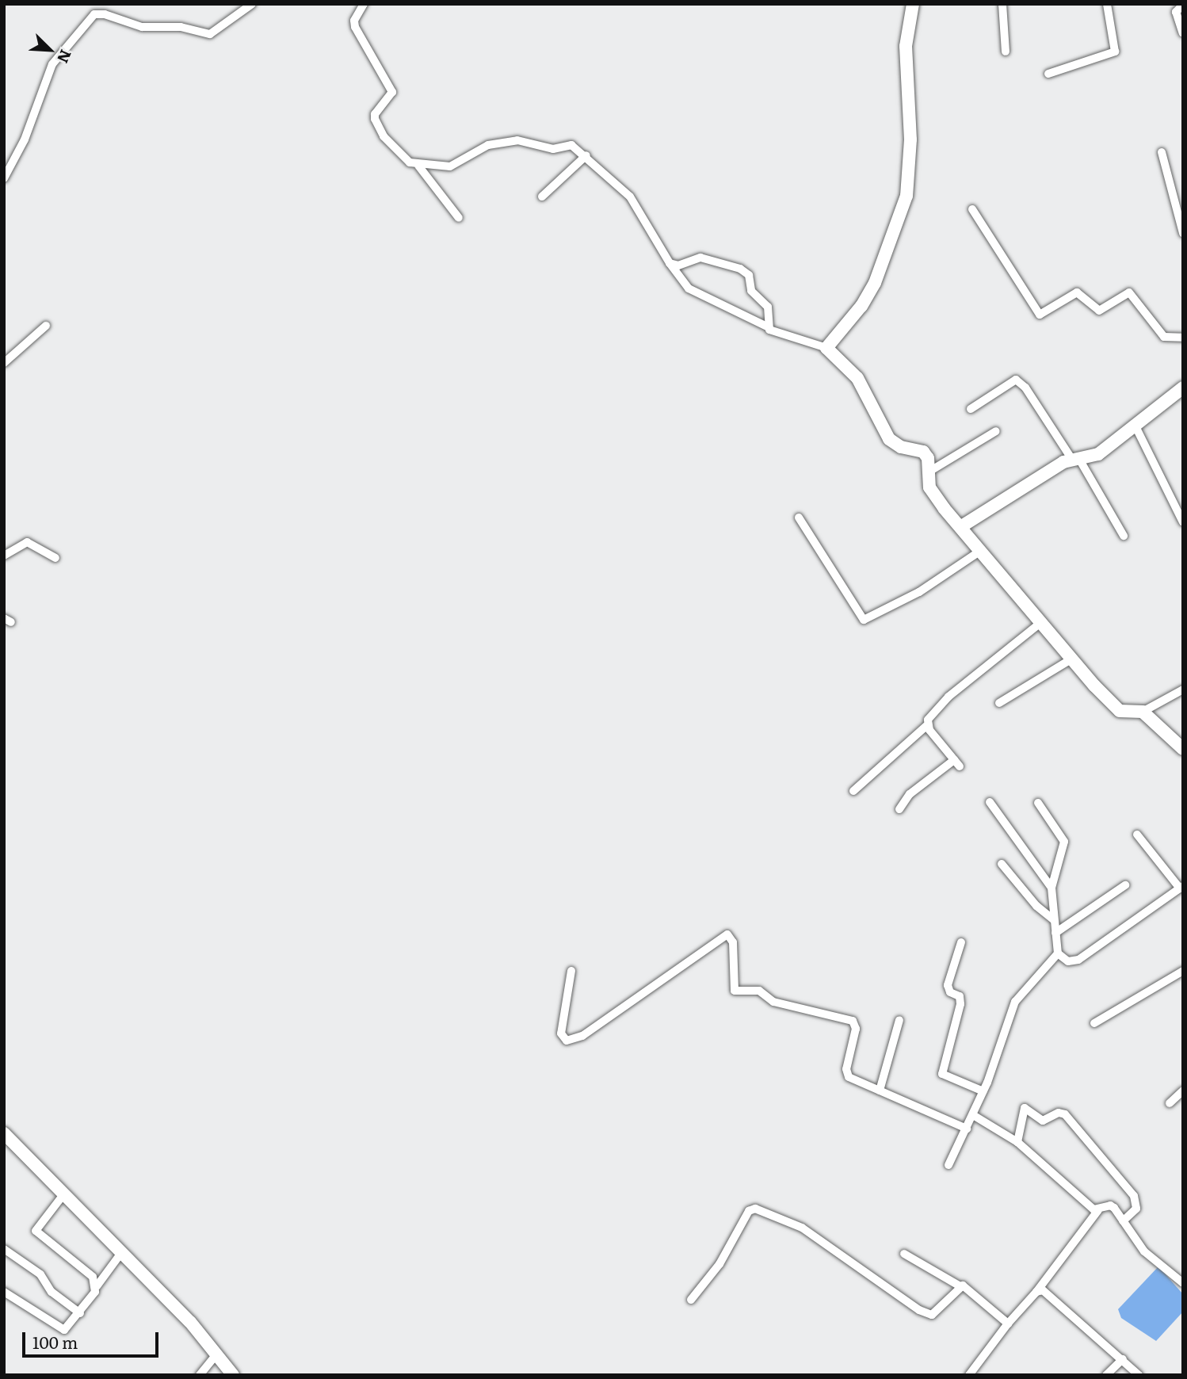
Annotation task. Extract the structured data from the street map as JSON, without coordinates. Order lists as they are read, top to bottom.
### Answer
{
  "scale_bar": "100 m",
  "north": "bottom right"
}
